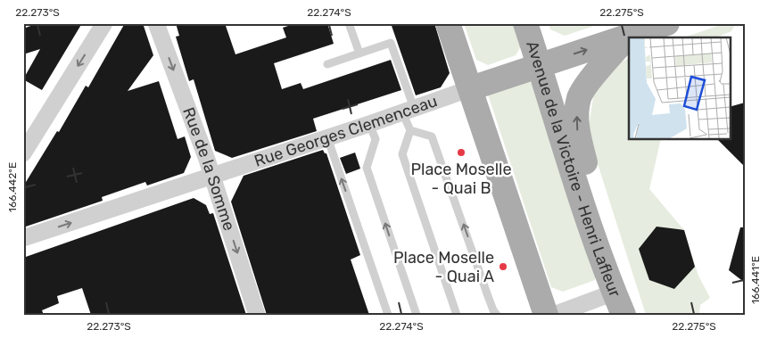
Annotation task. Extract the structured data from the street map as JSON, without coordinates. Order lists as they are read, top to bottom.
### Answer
{
  "streets": {
    "main road": ["Rue Georges Clemenceau", "Avenue de la Victoire - Henri Lafleur"],
    "street": ["Rue de la Somme"]
  },
  "crossings": [
    ["Rue Georges Clemenceau", "Rue de la Somme"],
    ["Rue Georges Clemenceau", "Avenue de la Victoire - Henri Lafleur"]
  ],
  "one_way": ["Rue Georges Clemenceau", "Rue de la Somme"],
  "places": ["Place Moselle - Quai B", "Place Moselle - Quai A"],
  "coordinates": [
    "22.273°S",
    "22.274°S",
    "22.275°S",
    "166.442°E",
    "166.441°E"
  ]
}
